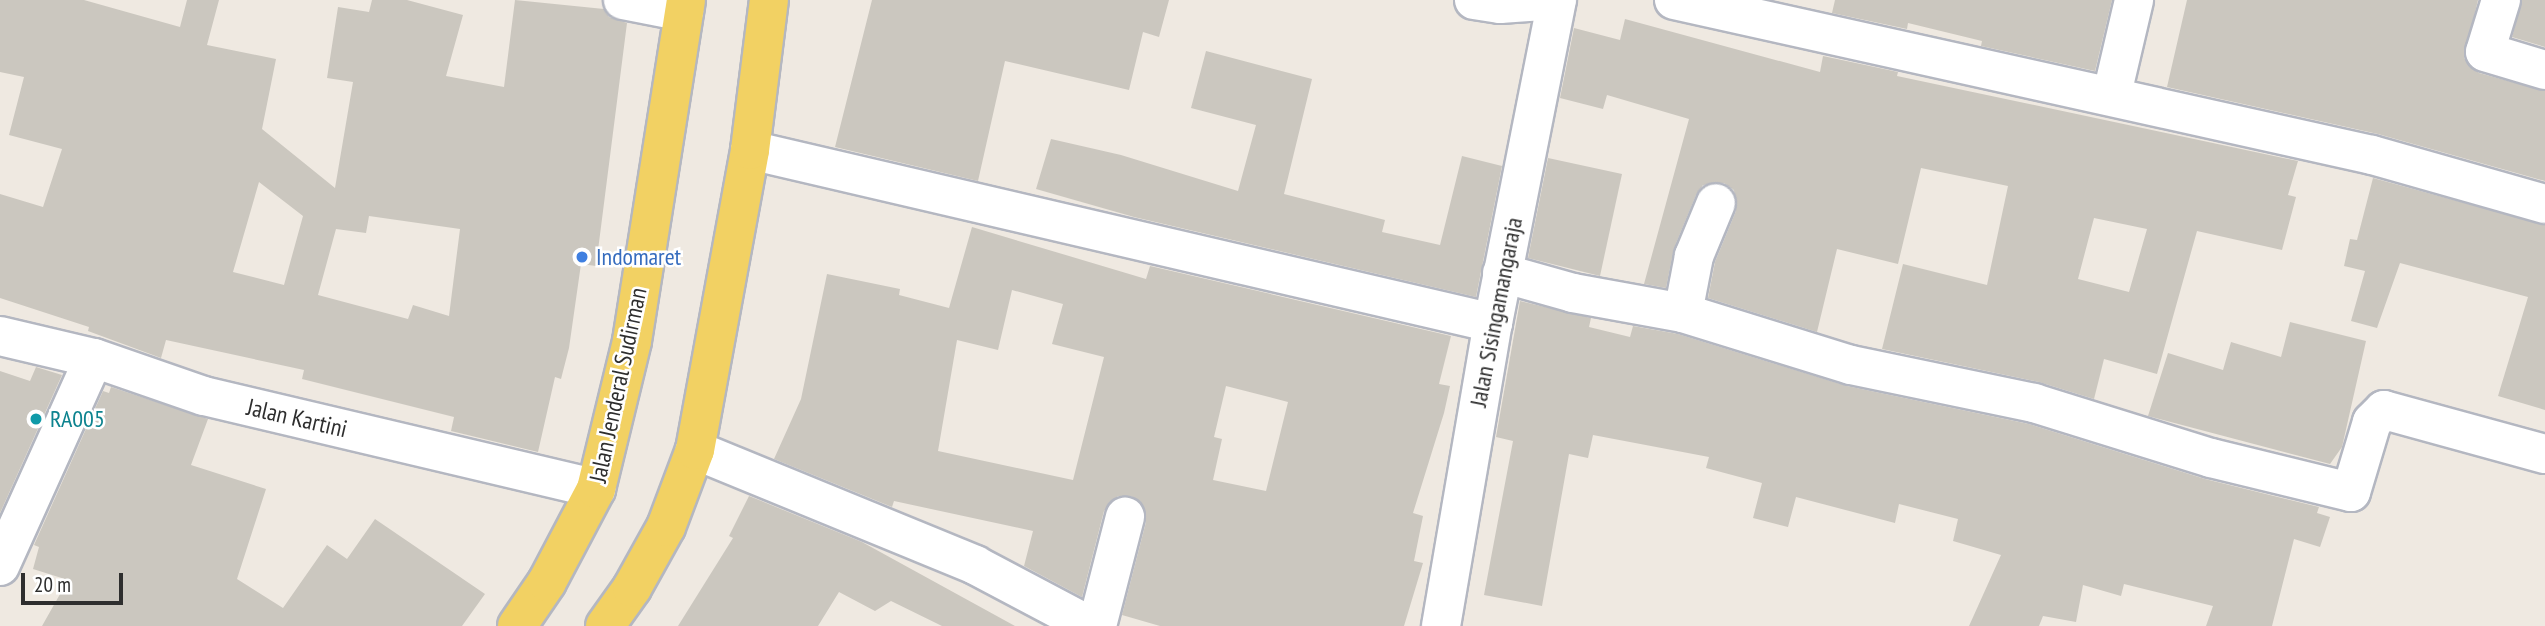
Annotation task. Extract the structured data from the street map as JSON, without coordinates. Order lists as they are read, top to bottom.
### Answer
{
  "streets": {
    "main road": ["Jalan Jenderal Sudirman"],
    "street": ["Jalan Sisingamangaraja", "Jalan Kartini"]
  },
  "crossings": [
    ["Jalan Jenderal Sudirman", "Jalan Kartini"]
  ],
  "places": ["Indomaret", "RA005"],
  "scale_bar": "20 m"
}
